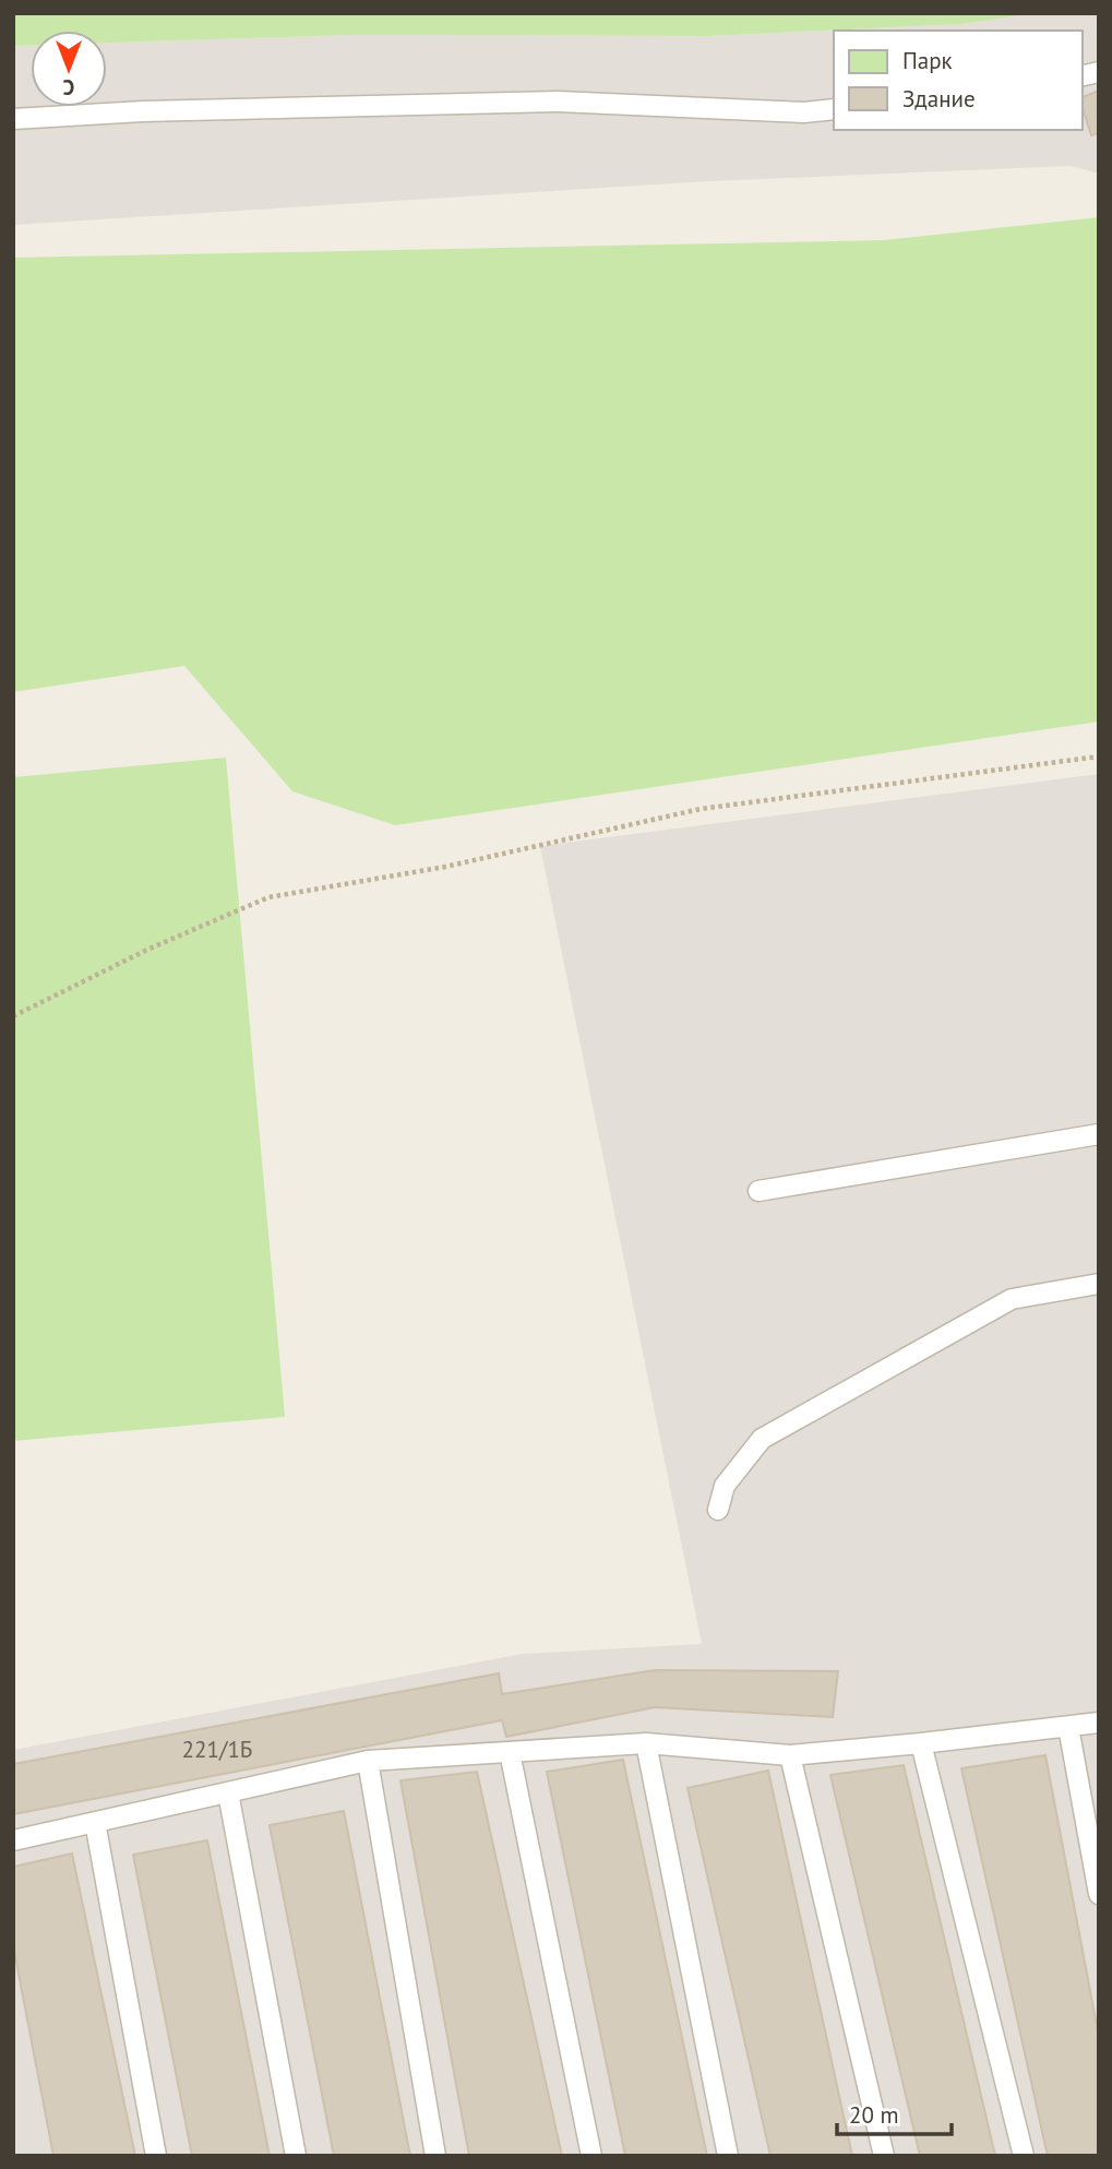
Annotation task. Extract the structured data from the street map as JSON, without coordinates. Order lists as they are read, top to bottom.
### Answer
{
  "house_numbers": ["221/1Б"],
  "legend": ["Парк", "Здание"],
  "scale_bar": "20 m",
  "north": "bottom"
}
